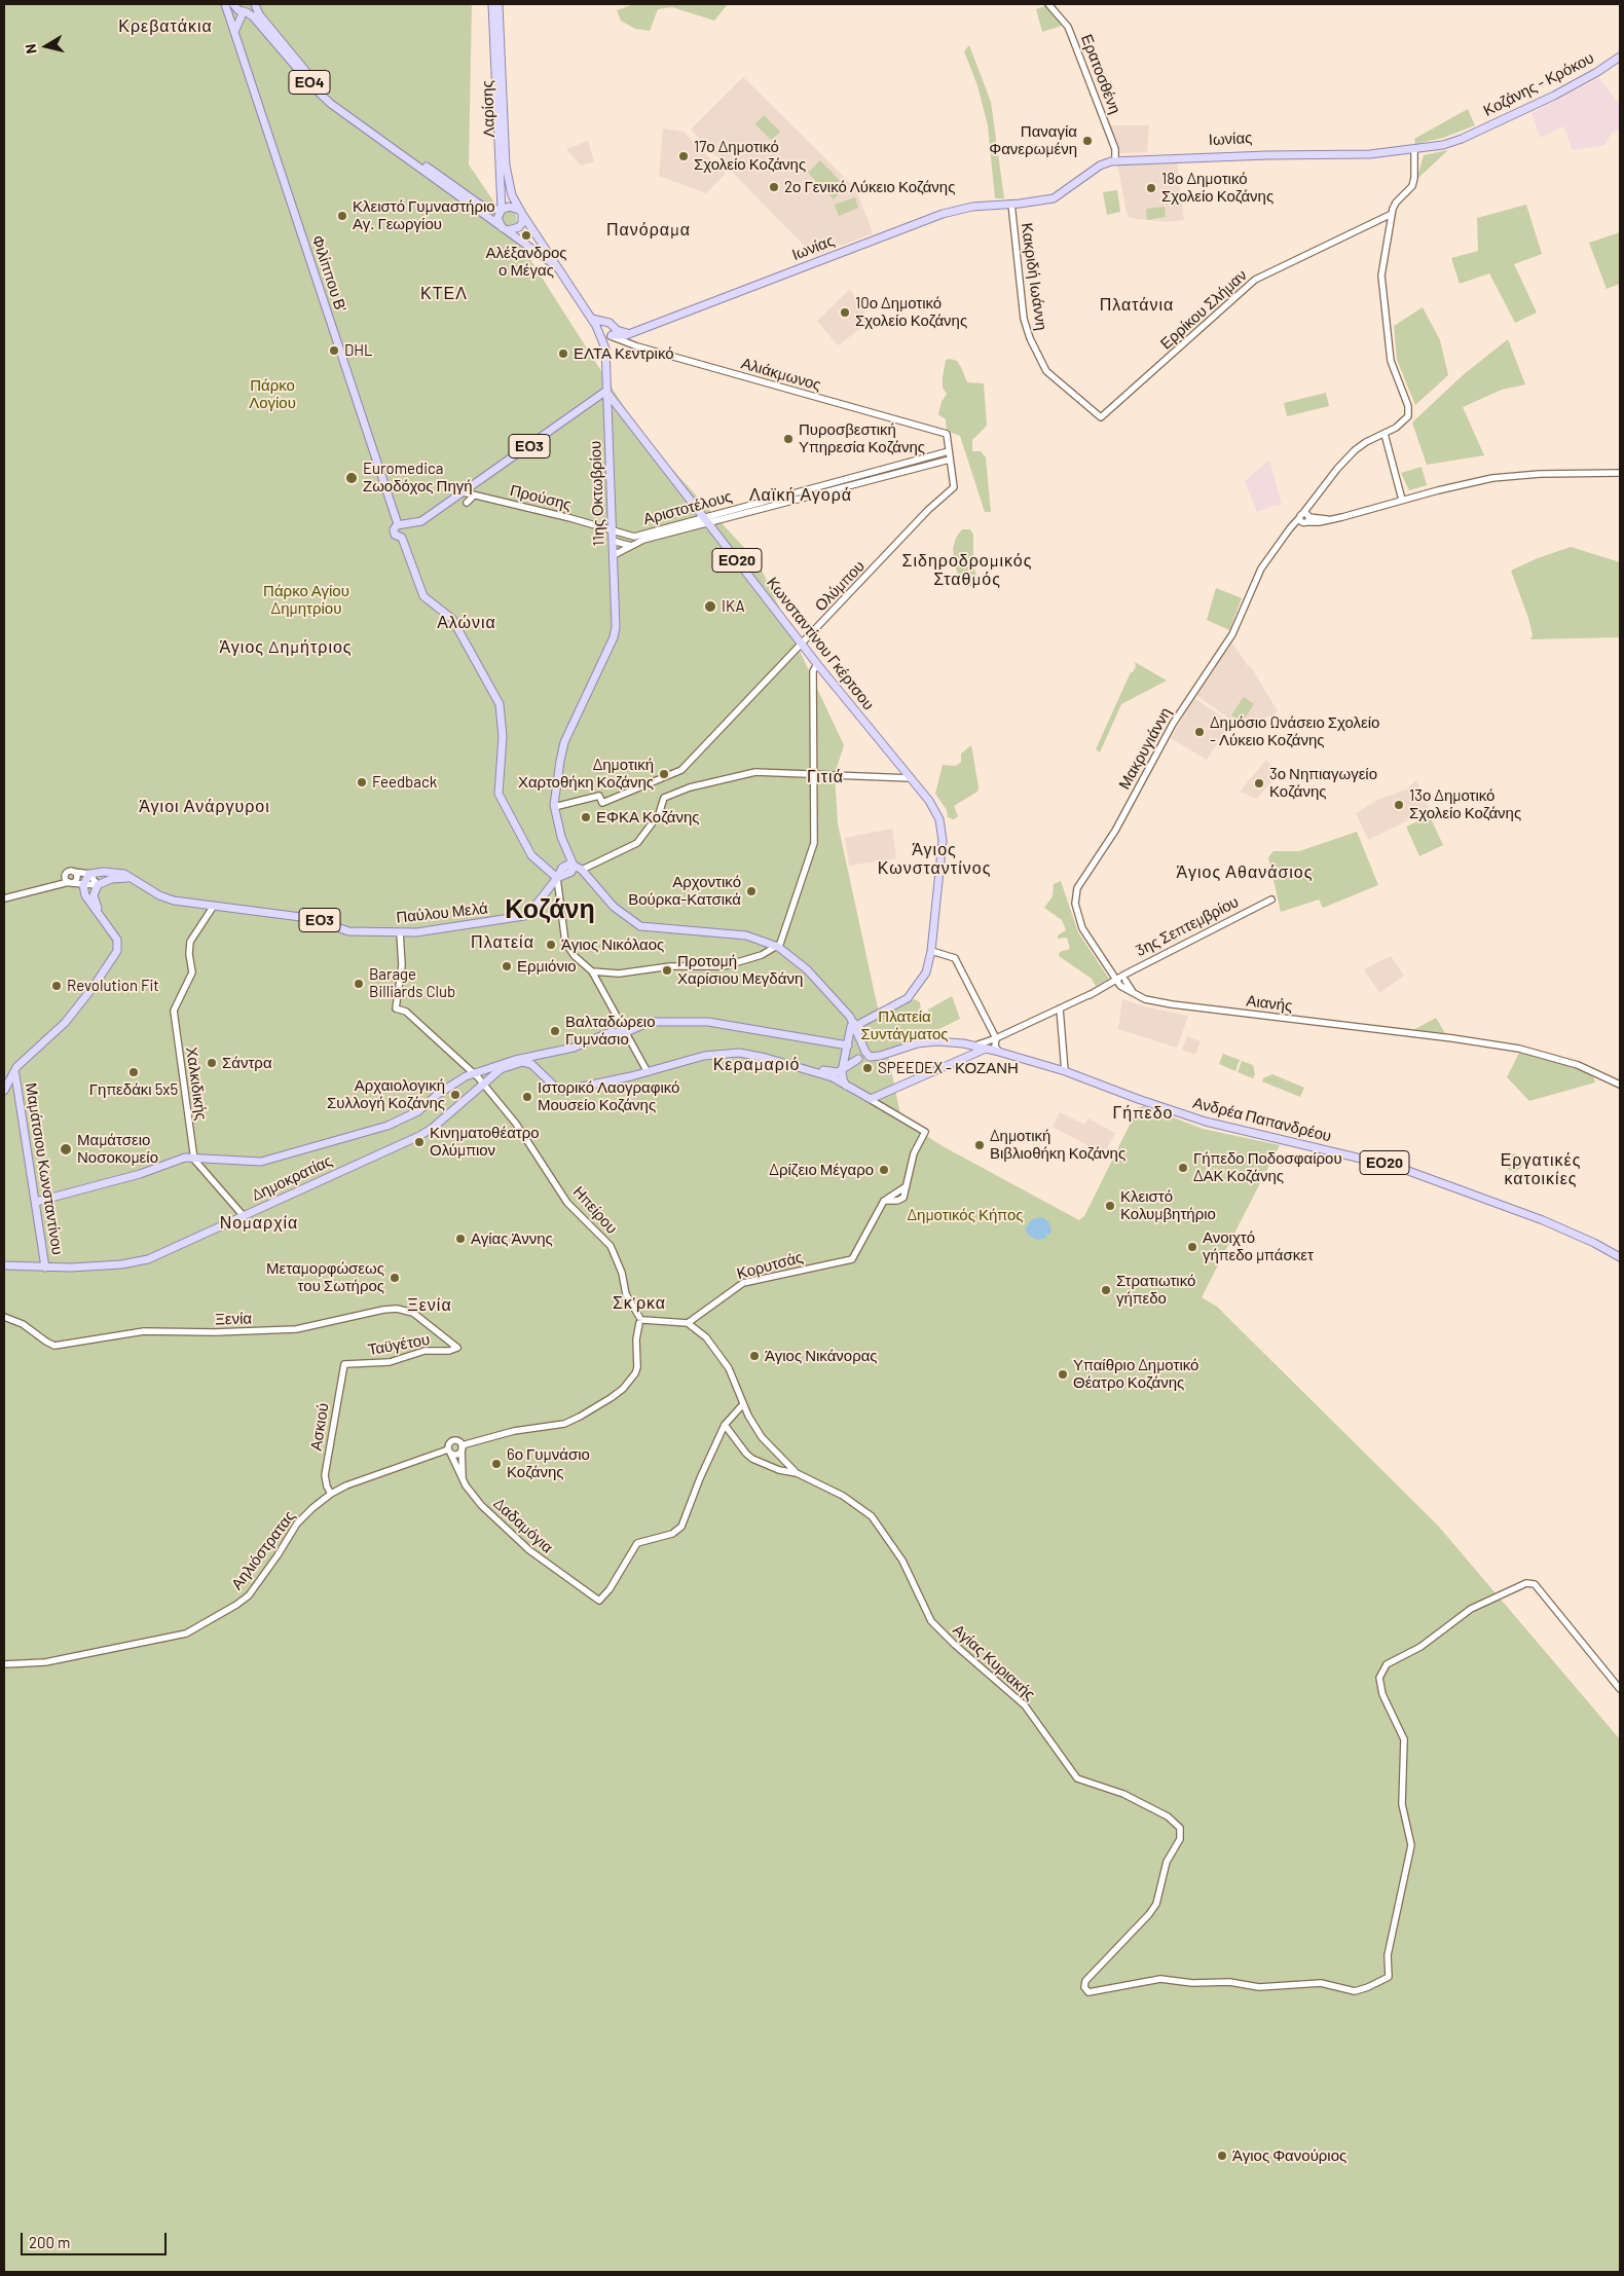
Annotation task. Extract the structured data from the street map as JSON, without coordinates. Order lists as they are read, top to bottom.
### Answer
{
  "streets": {
    "main road": [
      "ΕΟ4",
      "Κοζάνης - Κρόκου",
      "Λαρίσης",
      "Ιωνίας",
      "Φιλίππου Β'",
      "ΕΟ3",
      "11ης Οκτωβρίου",
      "ΕΟ20",
      "Κωνσταντίνου Γκέρτσου",
      "Παύλου Μελά",
      "3ης Σεπτεμβρίου",
      "Ανδρέα Παπανδρέου",
      "Μαμάτσιου Κωνσταντίνου",
      "Δημοκρατίας"
    ],
    "street": [
      "Ερατοσθένη",
      "Κακριδή Ιωάννη",
      "Ερρίκου Σλήμαν",
      "Αλιάκμωνος",
      "Προύσης",
      "Αριστοτέλους",
      "Ολύμπου",
      "Μακρυγιάννη",
      "Αιανής",
      "Χαλκιδικής",
      "Ηπείρου",
      "Κορυτσάς",
      "Ξενία",
      "Ταϋγέτου",
      "Ασκιού",
      "Δαδαμόγια",
      "Αηλιόστρατας",
      "Αγίας Κυριακής"
    ]
  },
  "crossings": [
    ["Ερατοσθένη", "Ιωνίας"],
    ["ΕΟ4", "Λαρίσης"],
    ["ΕΟ4", "11ης Οκτωβρίου"],
    ["Κοζάνης - Κρόκου", "Ιωνίας"],
    ["Λαρίσης", "11ης Οκτωβρίου"],
    ["Ιωνίας", "Κακριδή Ιωάννη"],
    ["Ιωνίας", "Αλιάκμωνος"],
    ["Ιωνίας", "11ης Οκτωβρίου"],
    ["Φιλίππου Β'", "ΕΟ3"],
    ["Κακριδή Ιωάννη", "Ερρίκου Σλήμαν"],
    ["Ερρίκου Σλήμαν", "Μακρυγιάννη"],
    ["Αλιάκμωνος", "11ης Οκτωβρίου"],
    ["Αλιάκμωνος", "Αριστοτέλους"],
    ["ΕΟ3", "11ης Οκτωβρίου"],
    ["ΕΟ3", "Προύσης"],
    ["ΕΟ3", "Κωνσταντίνου Γκέρτσου"],
    ["ΕΟ3", "Παύλου Μελά"],
    ["11ης Οκτωβρίου", "Προύσης"],
    ["11ης Οκτωβρίου", "Αριστοτέλους"],
    ["11ης Οκτωβρίου", "Ολύμπου"],
    ["11ης Οκτωβρίου", "Κωνσταντίνου Γκέρτσου"],
    ["Προύσης", "Αριστοτέλους"],
    ["Αριστοτέλους", "Ολύμπου"],
    ["Αριστοτέλους", "Κωνσταντίνου Γκέρτσου"],
    ["ΕΟ20", "Κωνσταντίνου Γκέρτσου"],
    ["ΕΟ20", "Ανδρέα Παπανδρέου"],
    ["Ολύμπου", "Κωνσταντίνου Γκέρτσου"],
    ["Μακρυγιάννη", "3ης Σεπτεμβρίου"],
    ["Μακρυγιάννη", "Αιανής"],
    ["Παύλου Μελά", "Χαλκιδικής"],
    ["Παύλου Μελά", "Ηπείρου"],
    ["3ης Σεπτεμβρίου", "Αιανής"],
    ["3ης Σεπτεμβρίου", "Ανδρέα Παπανδρέου"],
    ["Μαμάτσιου Κωνσταντίνου", "Δημοκρατίας"],
    ["Δημοκρατίας", "Ηπείρου"],
    ["Ηπείρου", "Αηλιόστρατας"],
    ["Κορυτσάς", "Αγίας Κυριακής"],
    ["Ξενία", "Ταϋγέτου"],
    ["Ταϋγέτου", "Ασκιού"],
    ["Ασκιού", "Αηλιόστρατας"],
    ["Δαδαμόγια", "Αηλιόστρατας"]
  ],
  "districts": [
    "Κρεβατάκια",
    "Πανόραμα",
    "ΚΤΕΛ",
    "Πλατάνια",
    "Λαϊκή Αγορά",
    "Σιδηροδρομικός Σταθμός",
    "Αλώνια",
    "Άγιος Δημήτριος",
    "Γιτιά",
    "Άγιοι Ανάργυροι",
    "Άγιος Κωνσταντίνος",
    "Άγιος Αθανάσιος",
    "Κοζάνη",
    "Πλατεία",
    "Κεραμαριό",
    "Γήπεδο",
    "Εργατικές κατοικίες",
    "Νομαρχία",
    "Σκ'ρκα",
    "Ξενία"
  ],
  "parks": [
    "Πάρκο Λογίου",
    "Πάρκο Αγίου Δημητρίου",
    "Πλατεία Συντάγματος",
    "Δημοτικός Κήπος"
  ],
  "places": [
    "Παναγία Φανερωμένη",
    "17ο Δημοτικό Σχολείο Κοζάνης",
    "2ο Γενικό Λύκειο Κοζάνης",
    "18ο Δημοτικό Σχολείο Κοζάνης",
    "Κλειστό Γυμναστήριο Αγ. Γεωργίου",
    "Αλέξανδρος ο Μέγας",
    "10ο Δημοτικό Σχολείο Κοζάνης",
    "DHL",
    "ΕΛΤΑ Κεντρικό",
    "Πυροσβεστική Υπηρεσία Κοζάνης",
    "Euromedica Ζωοδόχος Πηγή",
    "IKA",
    "Δημόσιο Ωνάσειο Σχολείο - Λύκειο Κοζάνης",
    "Δημοτική Χαρτοθήκη Κοζάνης",
    "Feedback",
    "3ο Νηπιαγωγείο Κοζάνης",
    "13ο Δημοτικό Σχολείο Κοζάνης",
    "ΕΦΚΑ Κοζάνης",
    "Αρχοντικό Βούρκα-Κατσικά",
    "Άγιος Νικόλαος",
    "Ερμιόνιο",
    "Προτομή Χαρίσιου Μεγδάνη",
    "Barage Billiards Club",
    "Revolution Fit",
    "Βαλταδώρειο Γυμνάσιο",
    "Σάντρα",
    "SPEEDEX - ΚΟΖΑΝΗ",
    "Γηπεδάκι 5x5",
    "Αρχαιολογική Συλλογή Κοζάνης",
    "Ιστορικό Λαογραφικό Μουσείο Κοζάνης",
    "Κινηματοθέατρο Ολύμπιον",
    "Δημοτική Βιβλιοθήκη Κοζάνης",
    "Μαμάτσειο Νοσοκομείο",
    "Γήπεδο Ποδοσφαίρου ΔΑΚ Κοζάνης",
    "Δρίζειο Μέγαρο",
    "Κλειστό Κολυμβητήριο",
    "Αγίας Άννης",
    "Ανοιχτό γήπεδο μπάσκετ",
    "Μεταμορφώσεως του Σωτήρος",
    "Στρατιωτικό γήπεδο",
    "Άγιος Νικάνορας",
    "Υπαίθριο Δημοτικό Θέατρο Κοζάνης",
    "6ο Γυμνάσιο Κοζάνης",
    "Άγιος Φανούριος"
  ],
  "scale_bar": "200 m",
  "north": "left"
}
